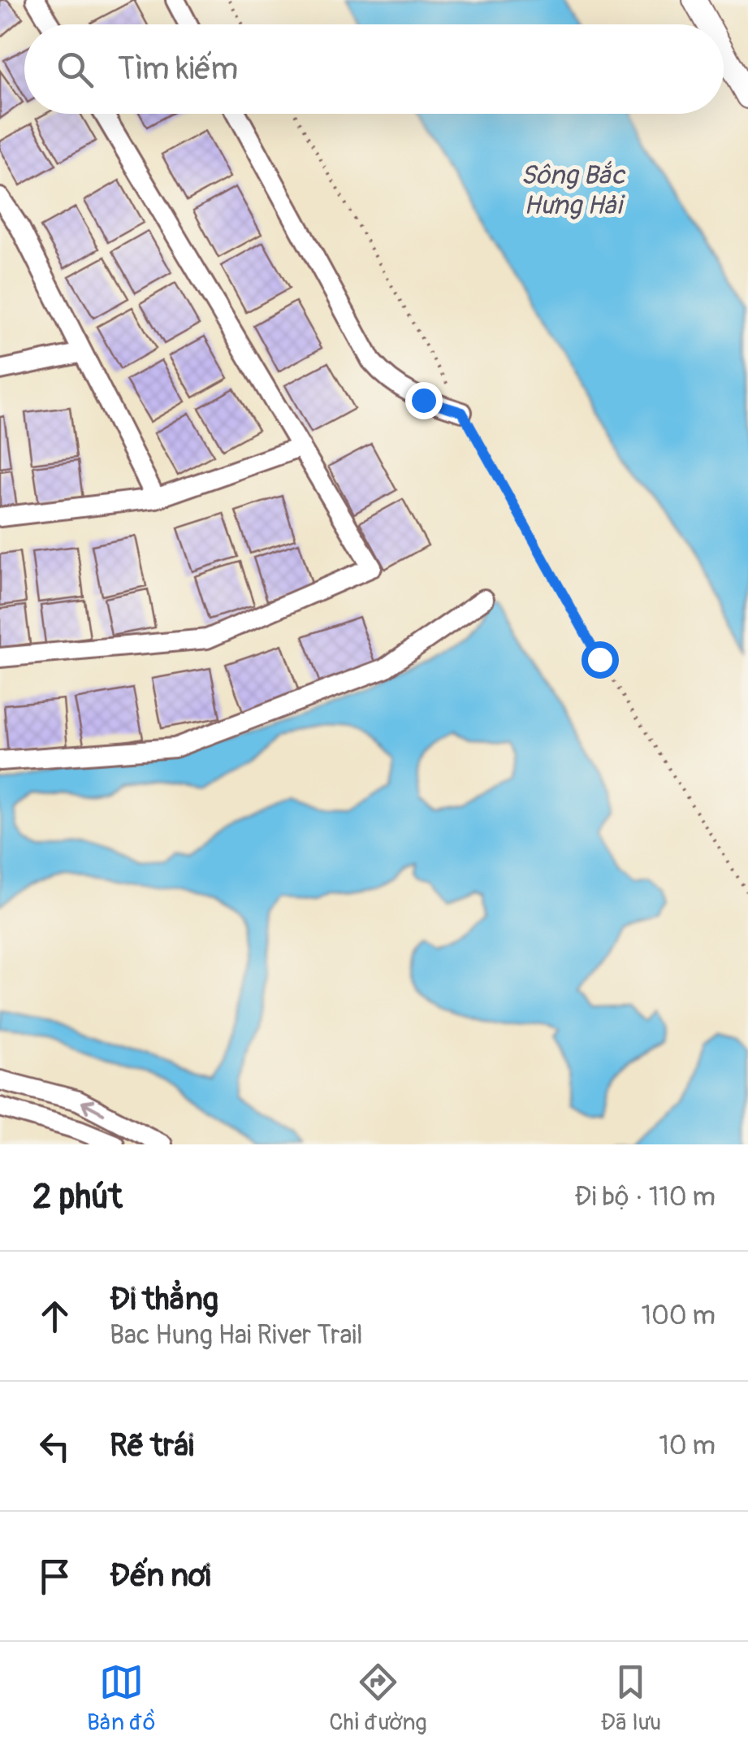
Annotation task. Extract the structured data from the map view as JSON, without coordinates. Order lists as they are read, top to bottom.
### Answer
{
  "water": ["Sông Bắc Hưng Hải"],
  "page": {
    "search": "Tìm kiếm",
    "heading": ["2 phút", "Đi bộ · 110 m"],
    "list": [
      ["Đi thẳng", "Bac Hung Hai River Trail", "100 m"],
      ["Rẽ trái", "10 m"],
      "Đến nơi"
    ],
    "nav": ["Bản đồ", "Chỉ đường", "Đã lưu"]
  }
}
